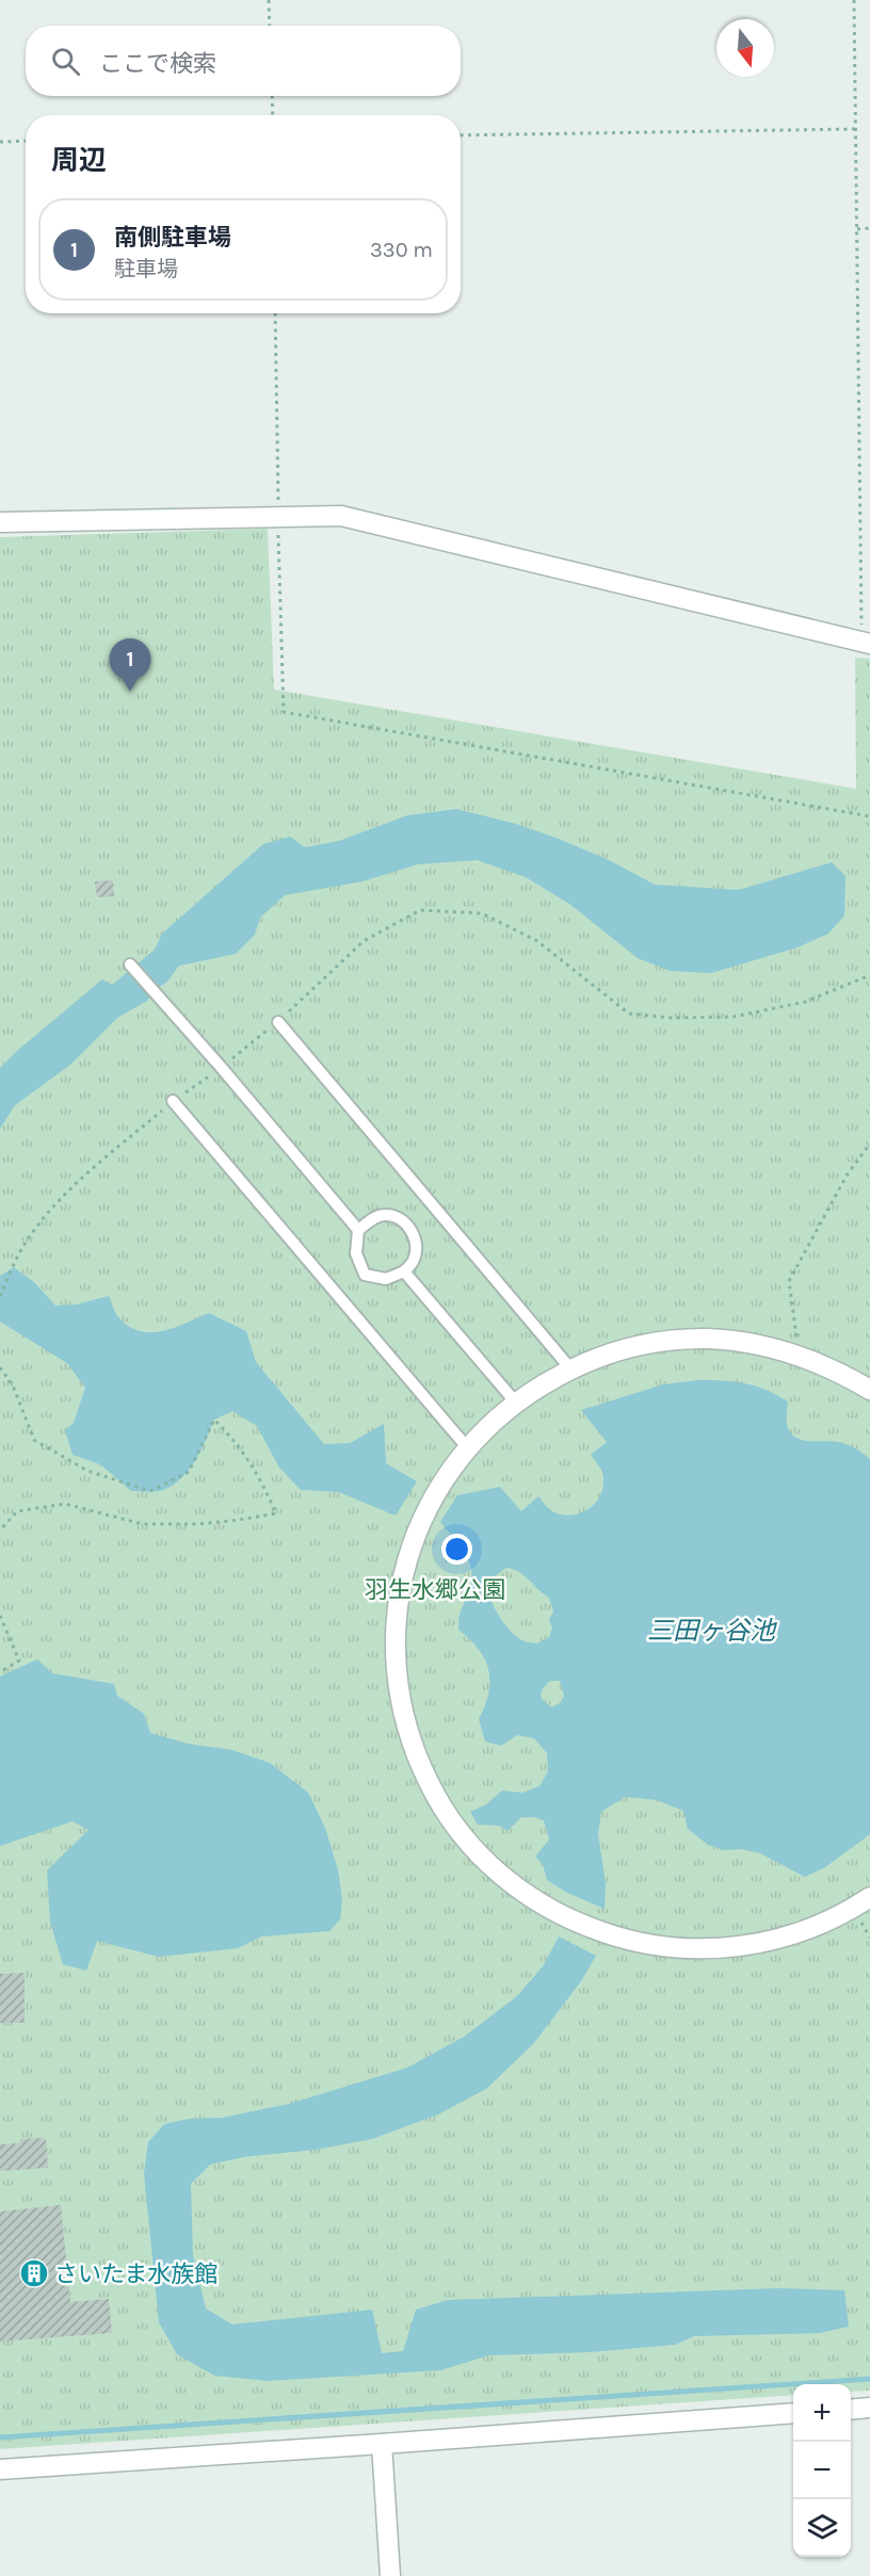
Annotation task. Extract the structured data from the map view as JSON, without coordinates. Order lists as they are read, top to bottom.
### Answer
{
  "water": ["三田ヶ谷池"],
  "parks": ["羽生水郷公園"],
  "places": {
    "building": ["さいたま水族館"]
  },
  "north": "bottom",
  "page": {
    "search": "ここで検索",
    "heading": "周辺",
    "list": [
      {
        "mark": "1",
        "name": "南側駐車場",
        "note": "駐車場",
        "value": "330 m"
      }
    ],
    "pins": "1",
    "map_buttons": ["+", "−"]
  }
}
